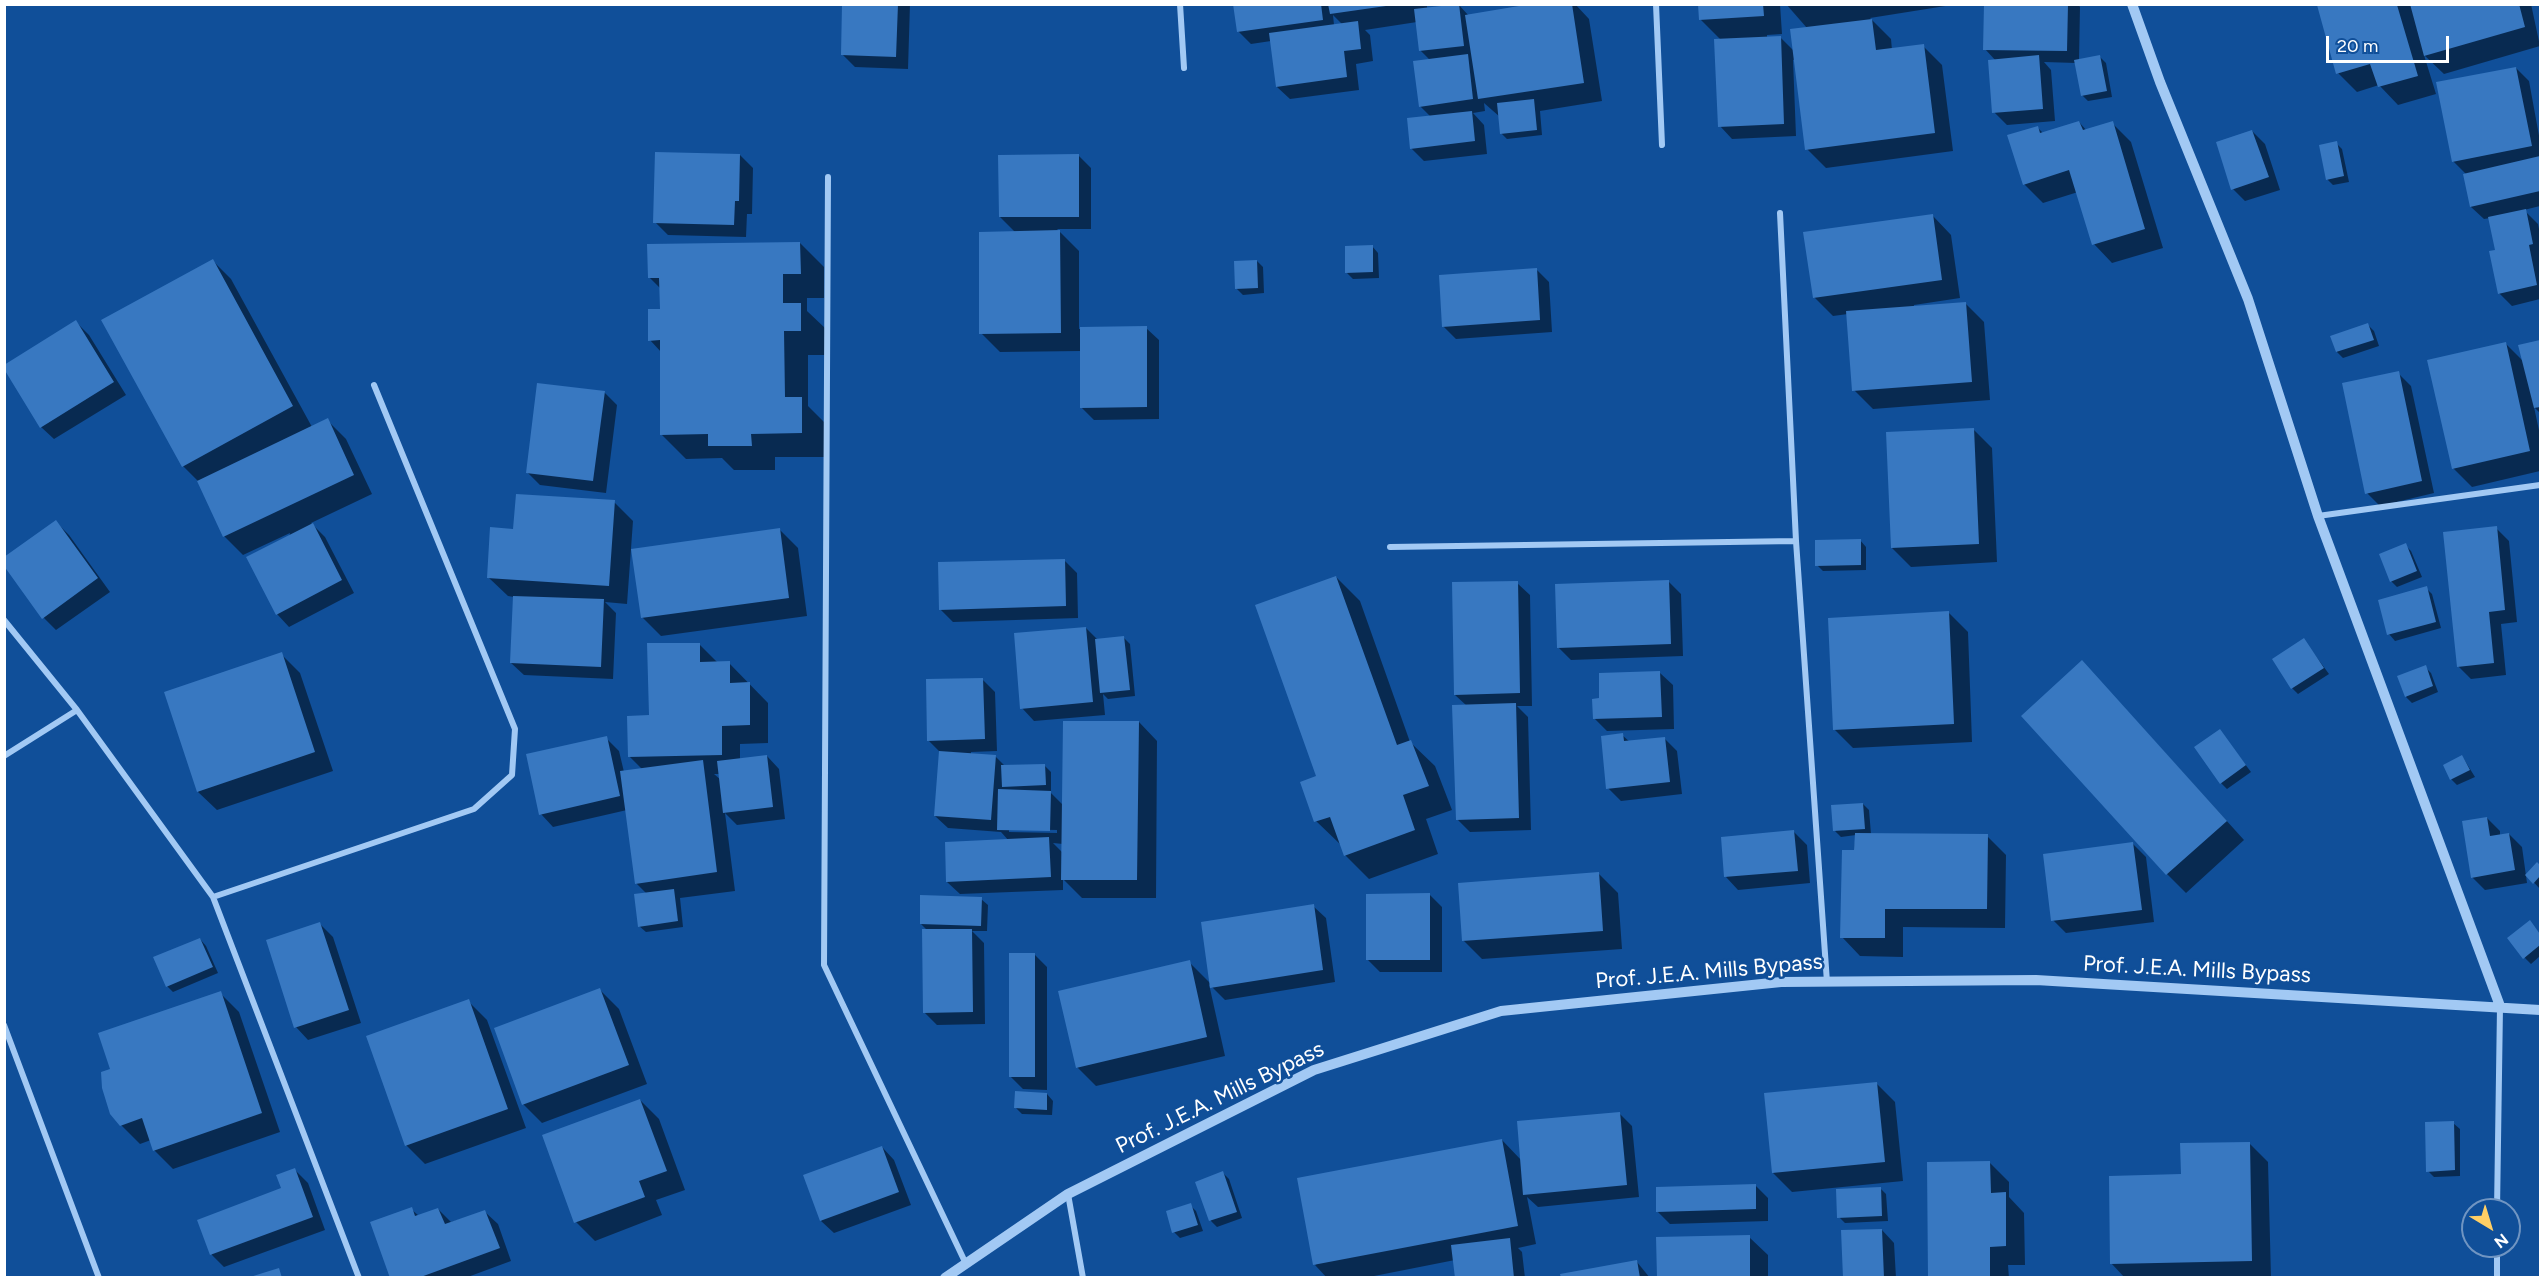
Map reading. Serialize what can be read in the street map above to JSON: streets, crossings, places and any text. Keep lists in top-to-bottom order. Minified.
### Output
{"streets":{"street":["Prof. J.E.A. Mills Bypass"]},"scale_bar":"20 m","north":"bottom right"}
